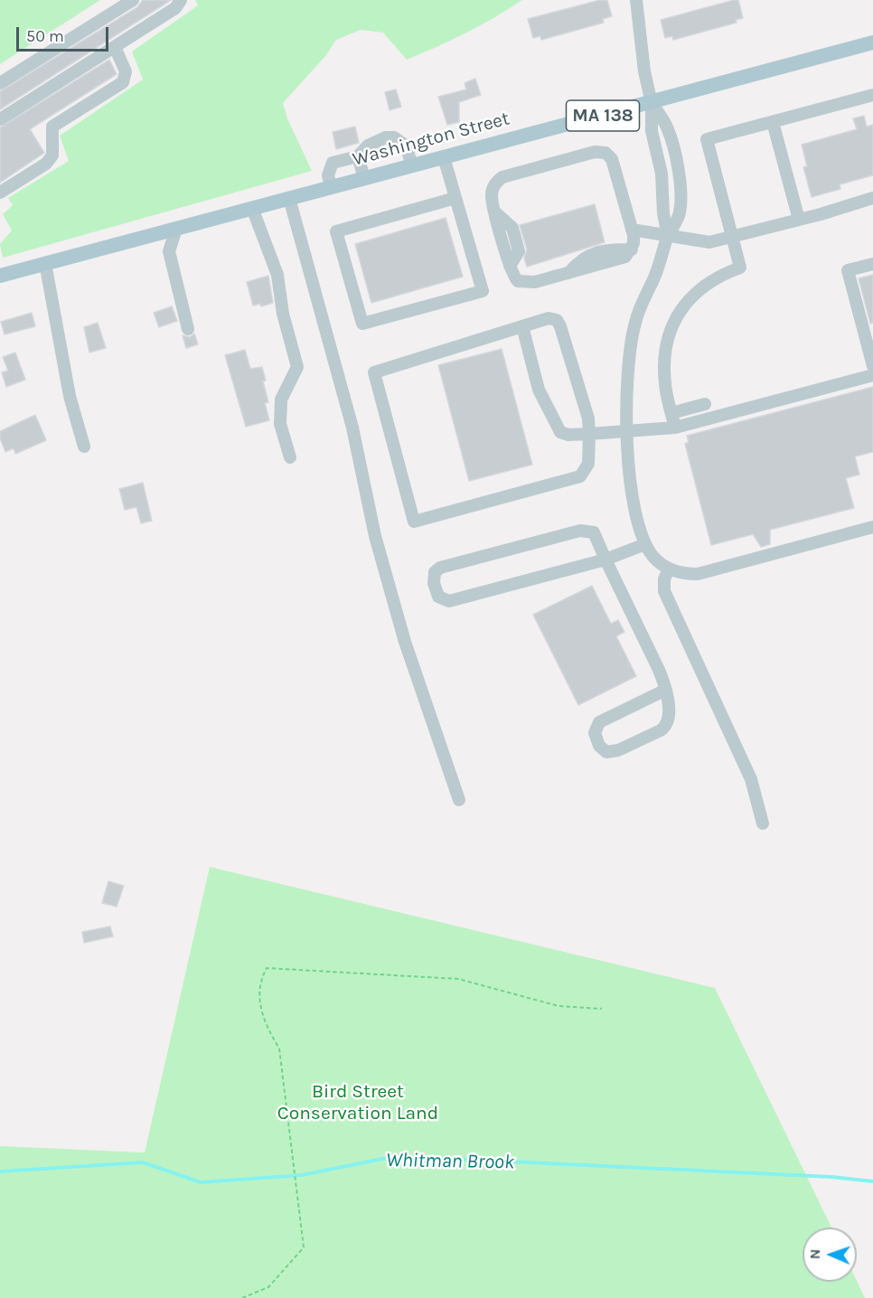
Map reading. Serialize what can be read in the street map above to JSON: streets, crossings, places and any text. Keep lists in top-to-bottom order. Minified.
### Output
{"streets":{"main road":["MA 138","Washington Street"]},"water":["Whitman Brook"],"parks":["Bird Street Conservation Land"],"scale_bar":"50 m","north":"left"}
